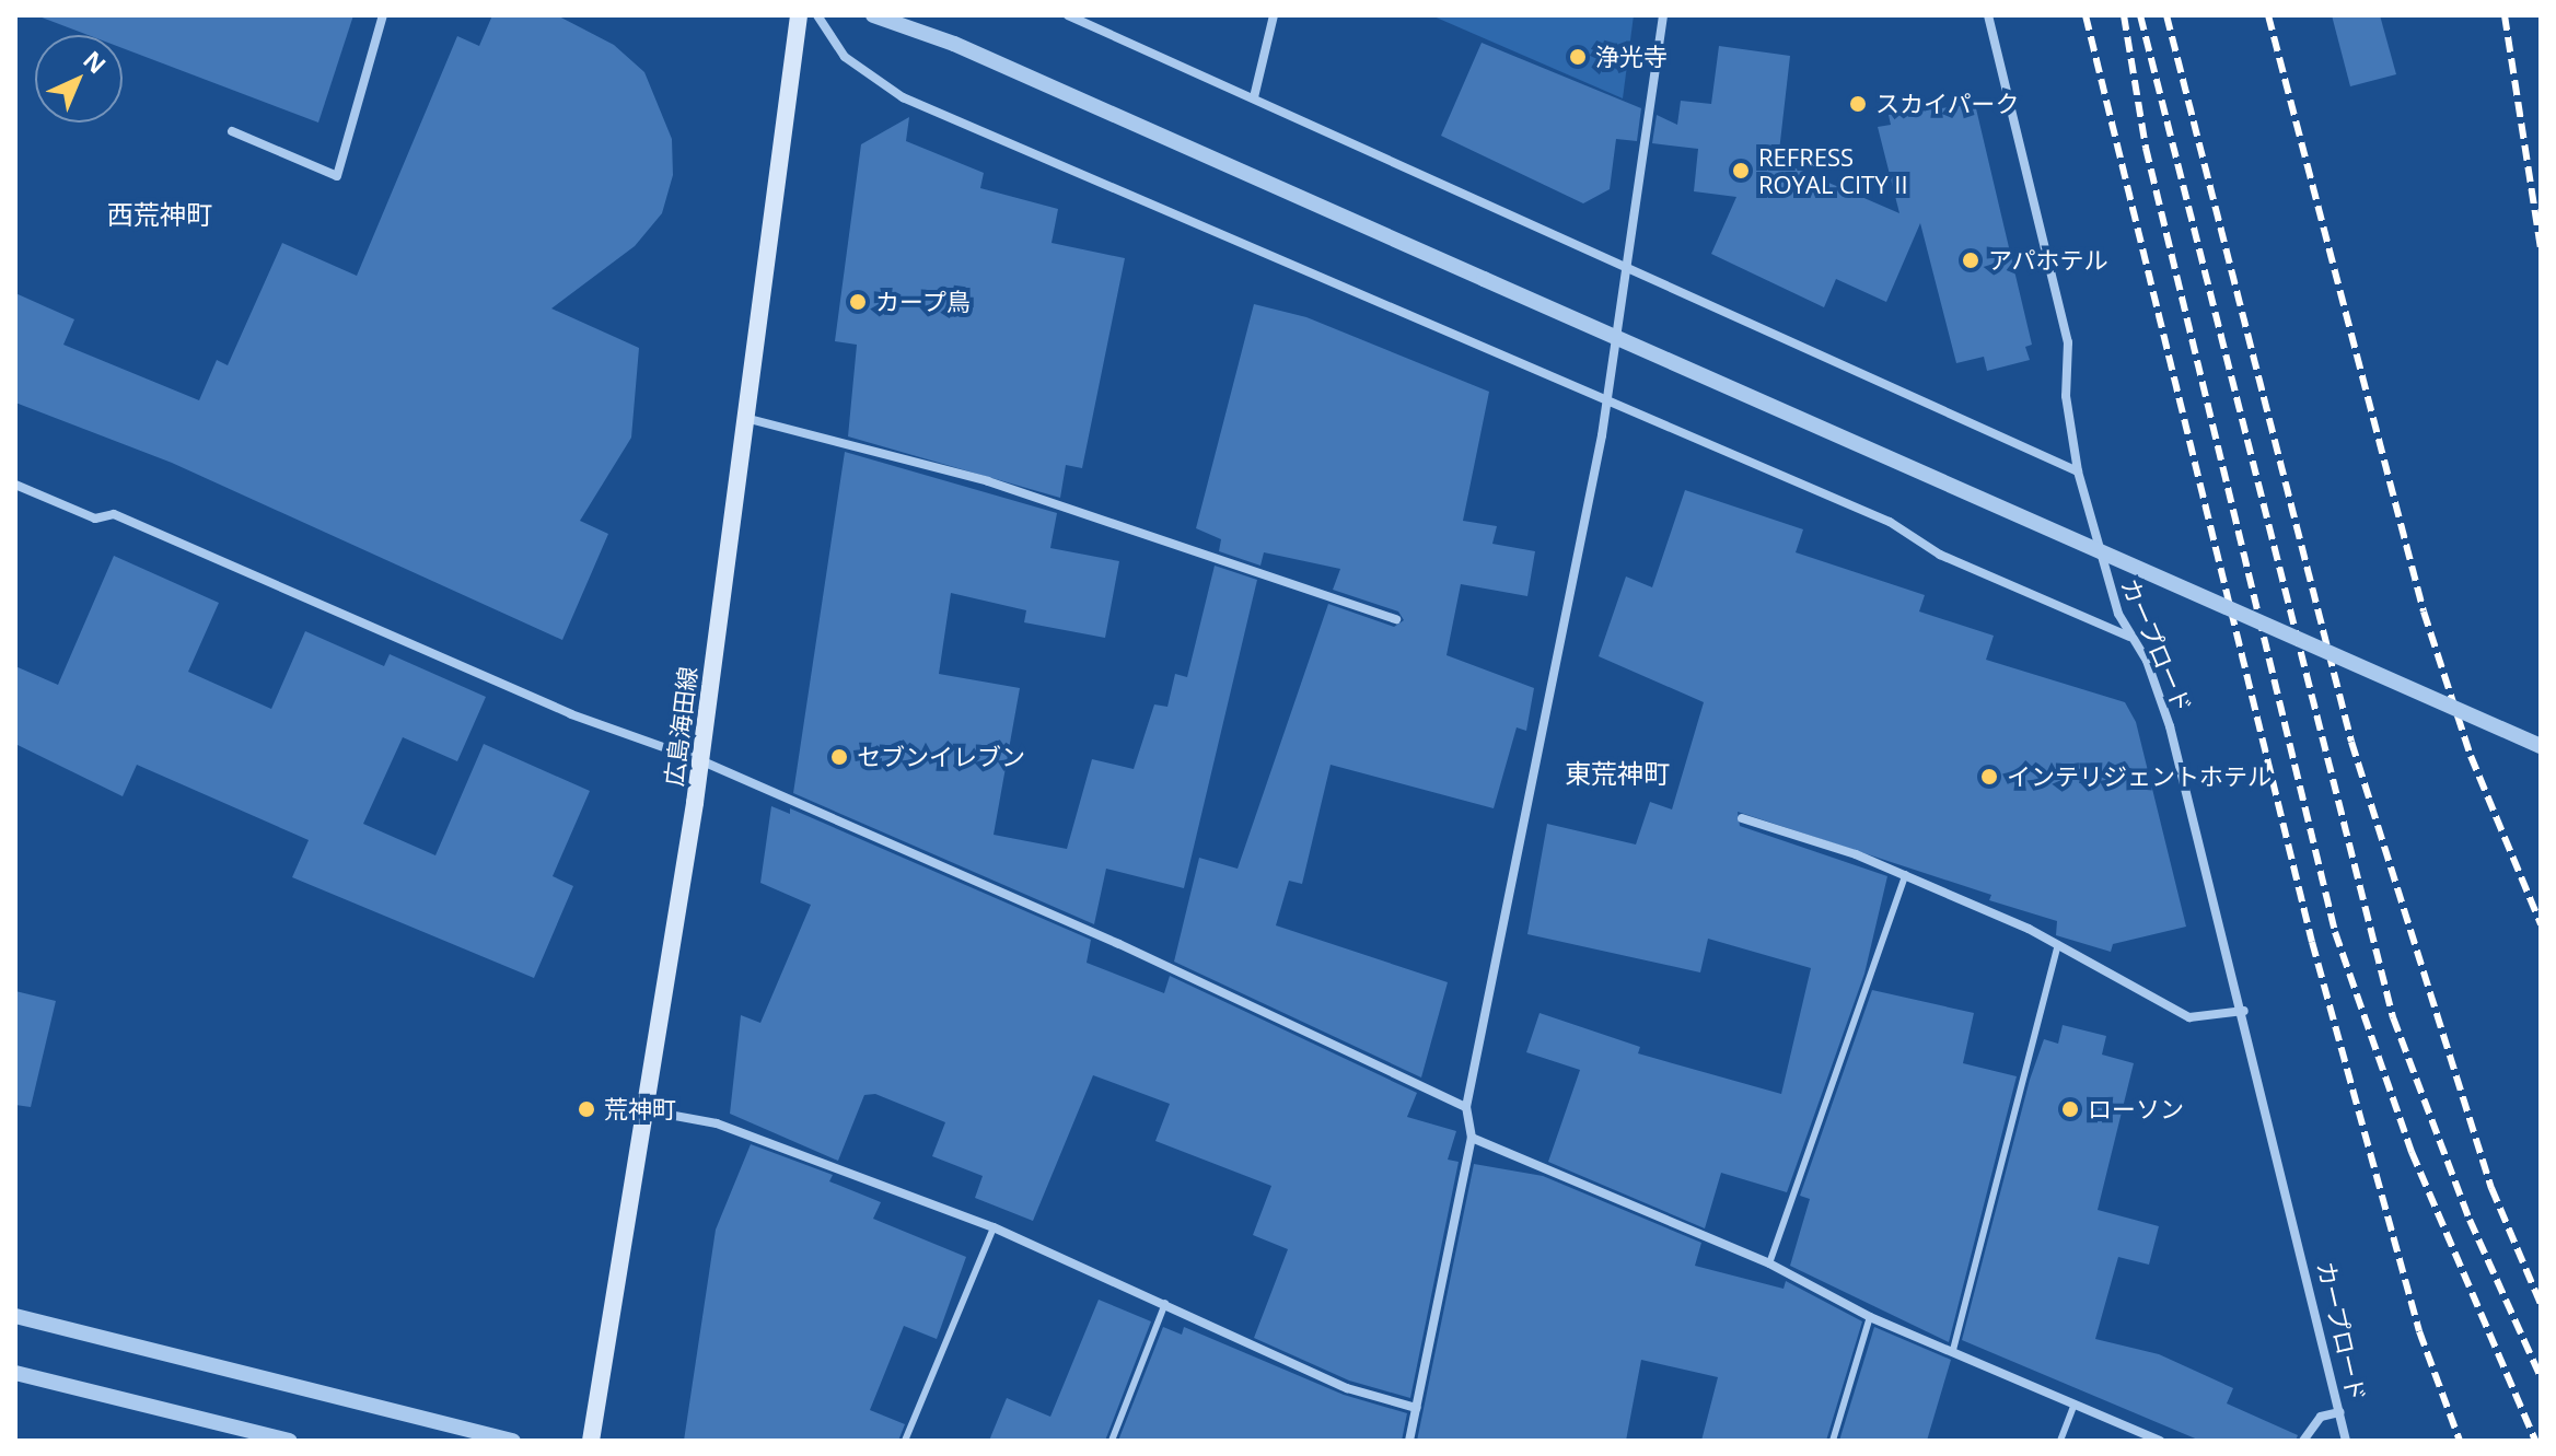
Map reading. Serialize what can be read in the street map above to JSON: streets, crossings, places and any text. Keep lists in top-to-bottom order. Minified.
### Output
{"streets":{"main road":["広島海田線"],"street":["カープロード"]},"districts":["西荒神町","東荒神町"],"places":["浄光寺","スカイパーク","REFRESS ROYAL CITY II","アパホテル","カープ鳥","セブンイレブン","インテリジェントホテル","荒神町","ローソン"],"north":"top right"}
